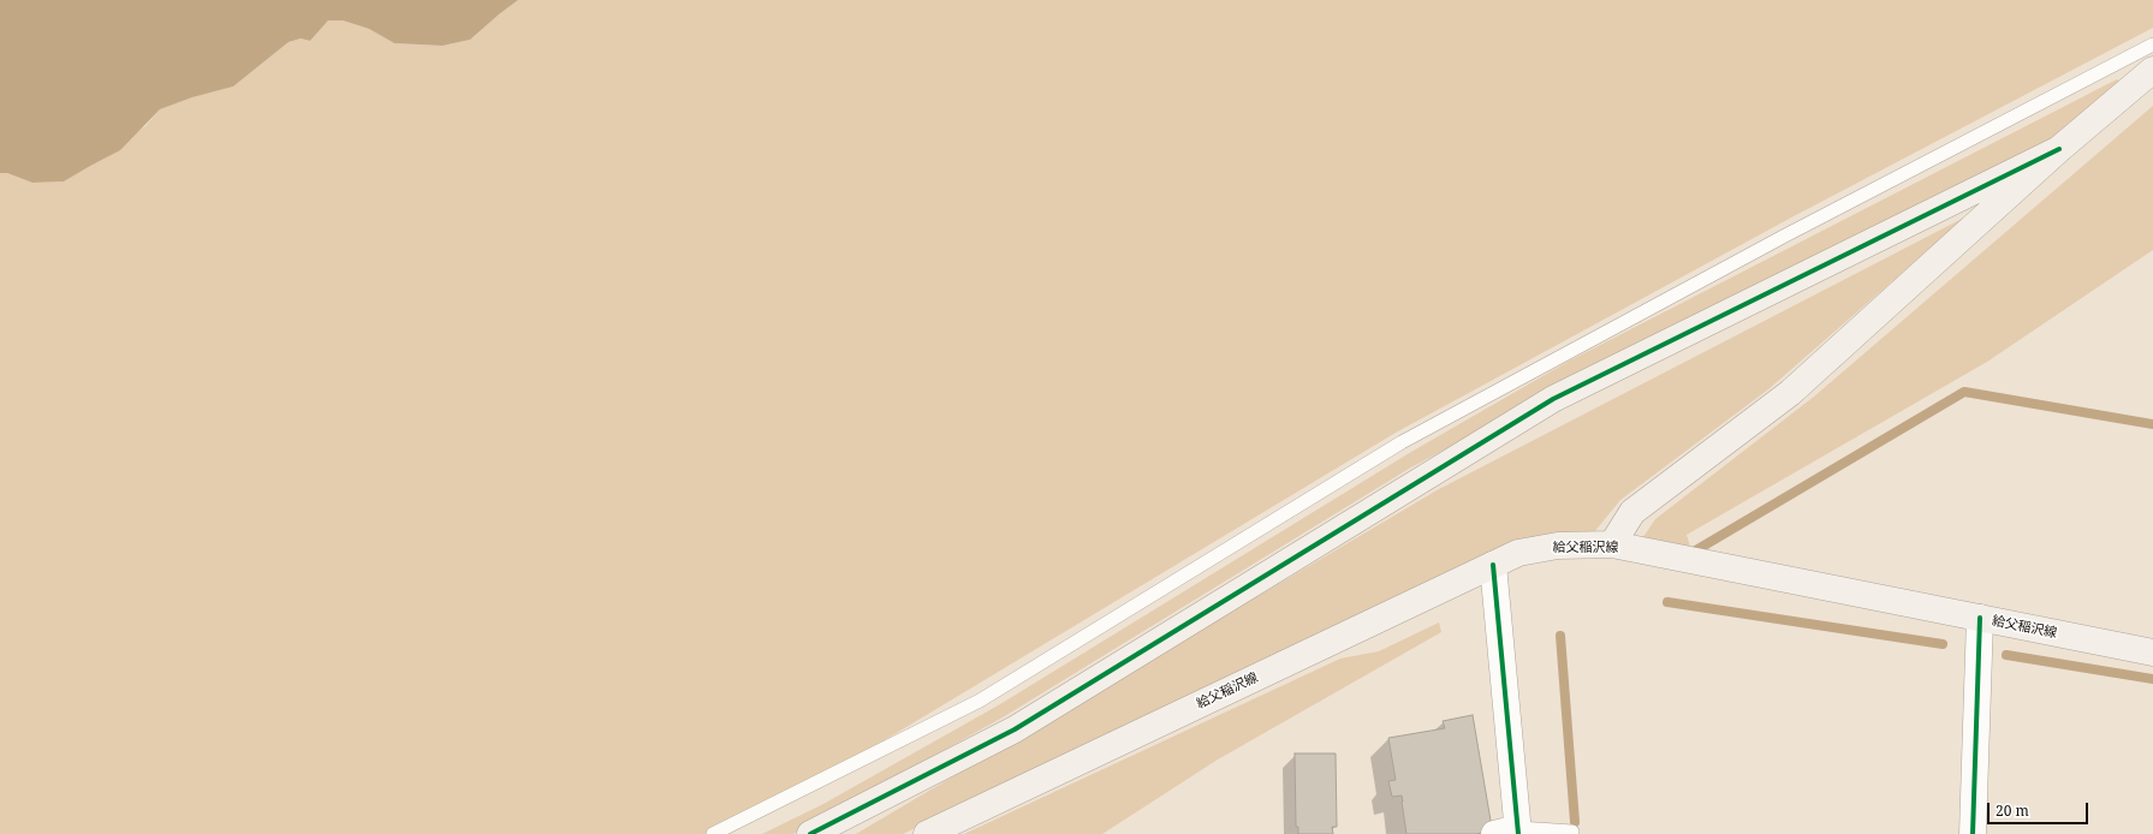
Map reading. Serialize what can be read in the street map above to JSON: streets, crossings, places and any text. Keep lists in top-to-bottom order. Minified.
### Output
{"streets":{"street":["給父稲沢線"]},"scale_bar":"20 m"}
